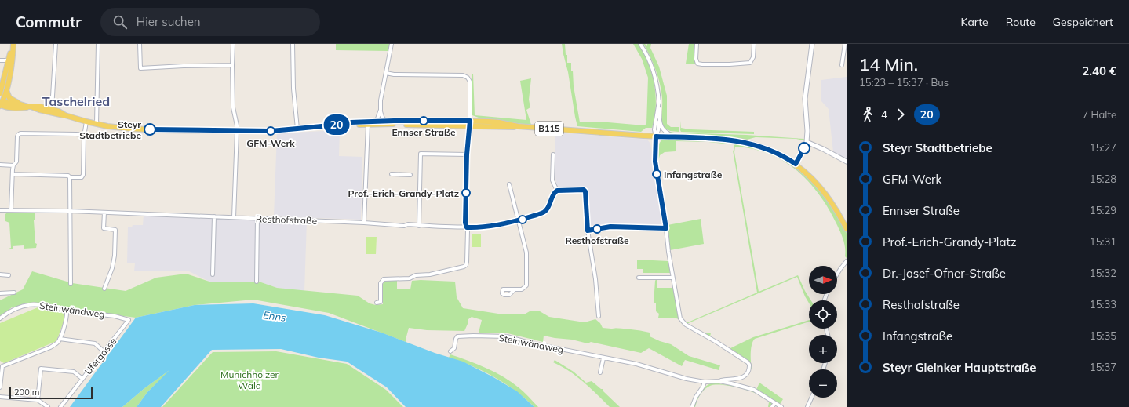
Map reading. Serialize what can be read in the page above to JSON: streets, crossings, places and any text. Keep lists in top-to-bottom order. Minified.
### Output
{"streets":{"main road":["B115"],"street":["Resthofstraße","Steinwändweg","Ufergasse"]},"crossings":[["Steinwändweg","Ufergasse"]],"districts":["Taschelried"],"water":["Enns"],"parks":["Münichholzer Wald"],"places":["Ennser Straße","Steyr Stadtbetriebe","GFM-Werk","Infangstraße","Prof.-Erich-Grandy-Platz","Resthofstraße"],"lines":["bus line 20"],"scale_bar":"200 m","north":"right","page":{"header":"Commutr","search":"Hier suchen","nav":["Karte","Route","Gespeichert"],"on_map":"20","heading":["14 Min.","15:23 – 15:37 · Bus","2.40 €"],"legs":["4","20","7 Halte"],"list":[{"name":"Steyr Stadtbetriebe","value":"15:27"},{"name":"GFM-Werk","value":"15:28"},{"name":"Ennser Straße","value":"15:29"},{"name":"Prof.-Erich-Grandy-Platz","value":"15:31"},{"name":"Dr.-Josef-Ofner-Straße","value":"15:32"},{"name":"Resthofstraße","value":"15:33"},{"name":"Infangstraße","value":"15:35"},{"name":"Steyr Gleinker Hauptstraße","value":"15:37"}],"map_buttons":["+","−"],"scale":"200 m"}}
